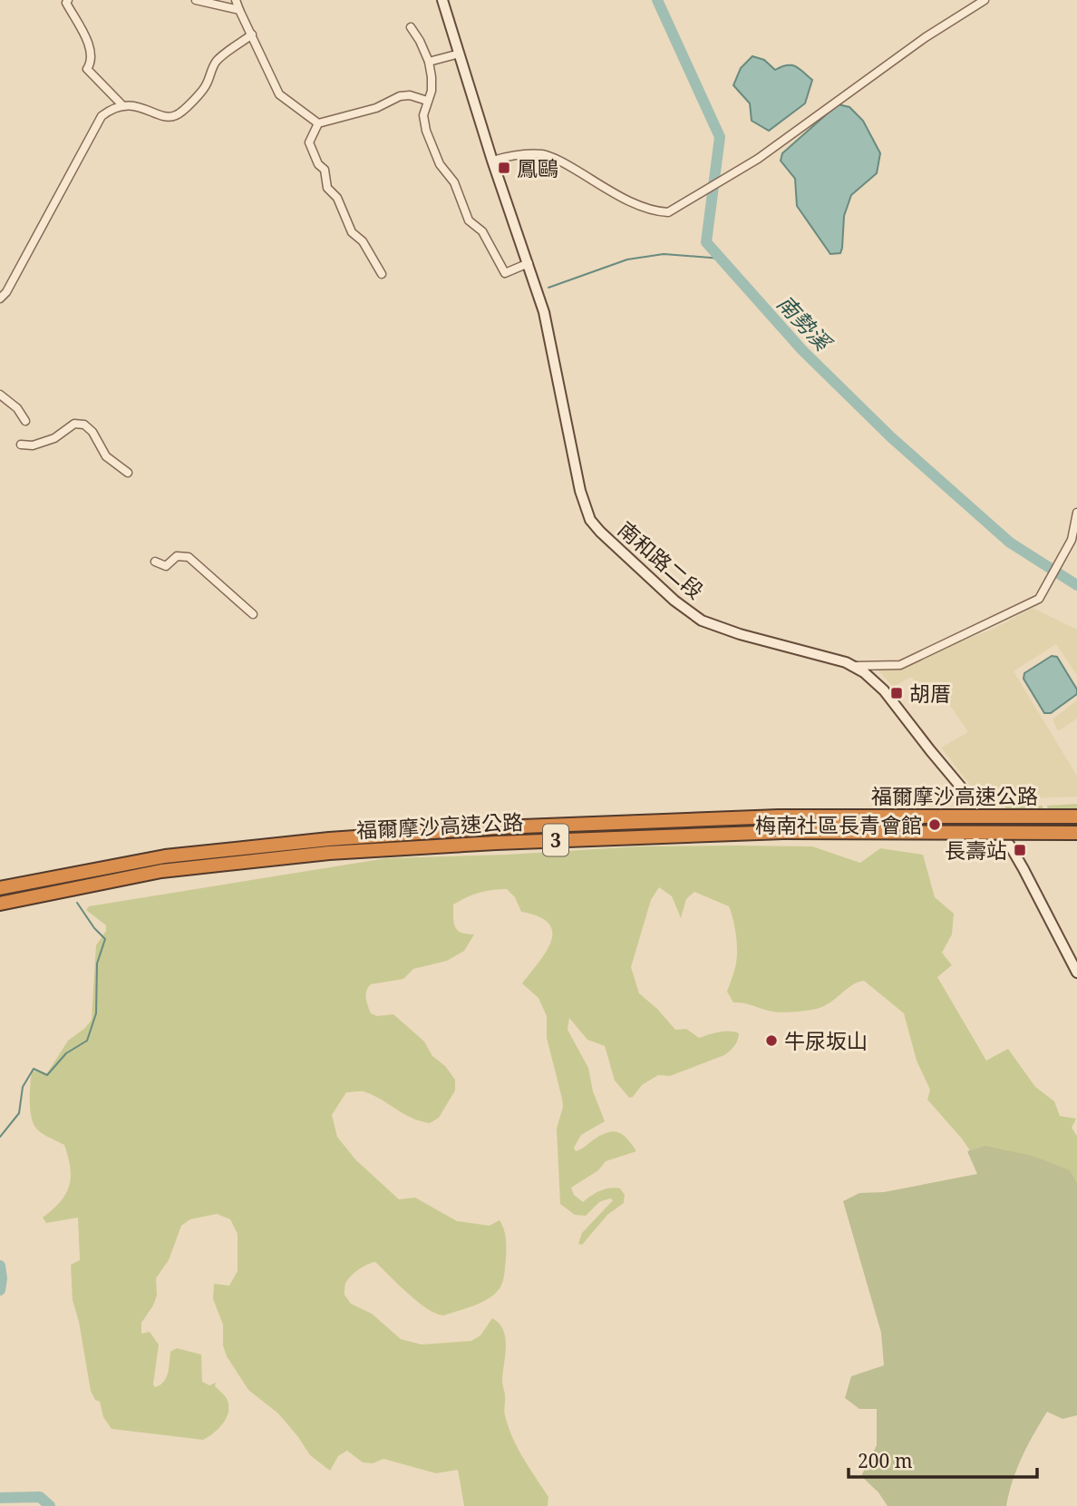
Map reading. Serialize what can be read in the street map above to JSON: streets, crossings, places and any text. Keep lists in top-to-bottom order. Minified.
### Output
{"streets":{"highway":["福爾摩沙高速公路","3"],"main road":["南和路二段"]},"water":["南勢溪"],"places":{"transit":["鳳鷗","胡厝","長壽站"],"other":["梅南社區長青會館","牛尿坂山"]},"scale_bar":"200 m"}
